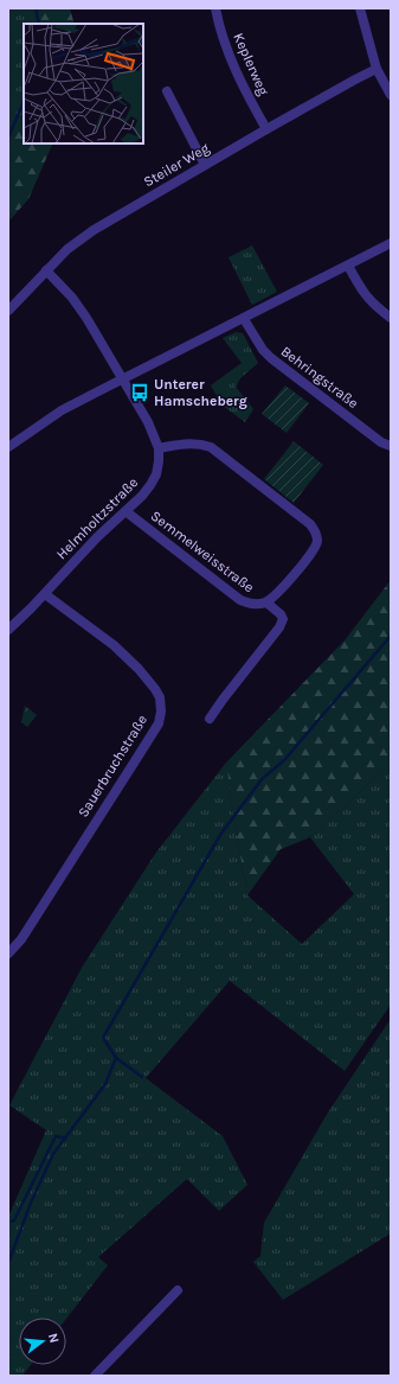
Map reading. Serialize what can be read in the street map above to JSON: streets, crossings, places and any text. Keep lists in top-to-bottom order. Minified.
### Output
{"streets":{"street":["Keplerweg","Steiler Weg","Behringstraße","Helmholtzstraße","Semmelweisstraße","Sauerbruchstraße"]},"crossings":[["Keplerweg","Steiler Weg"],["Helmholtzstraße","Semmelweisstraße"],["Helmholtzstraße","Sauerbruchstraße"]],"places":{"bus stop":["Unterer Hamscheberg"]},"north":"right"}
